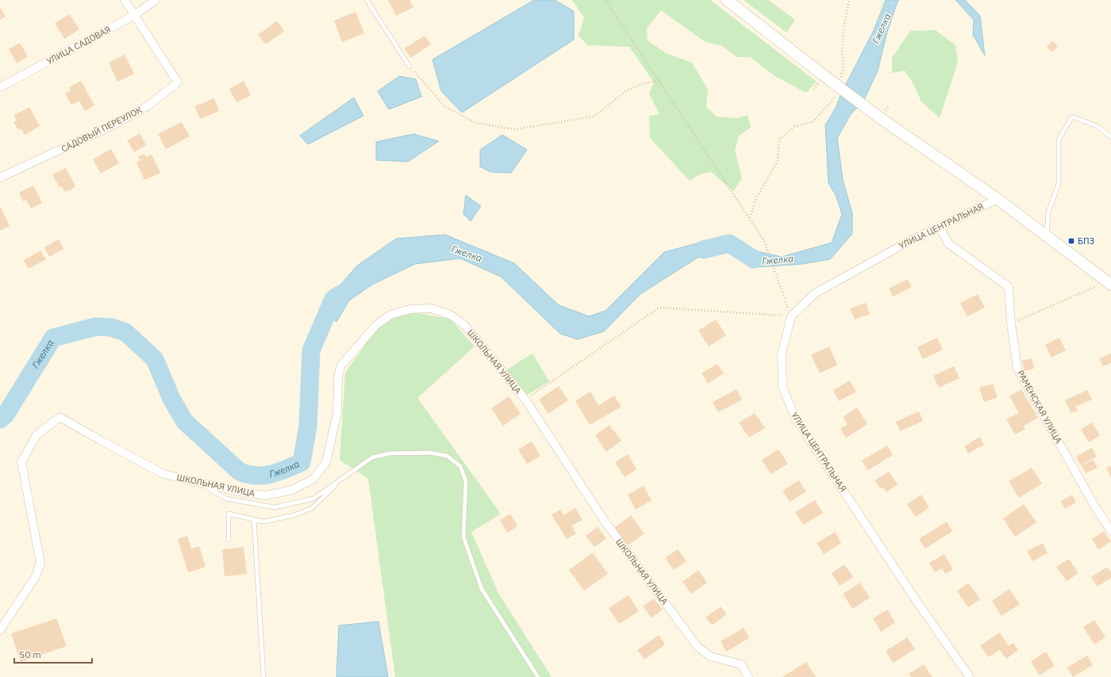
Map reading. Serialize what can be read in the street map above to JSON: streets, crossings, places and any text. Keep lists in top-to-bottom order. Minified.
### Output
{"streets":{"street":["УЛИЦА САДОВАЯ","САДОВЫЙ ПЕРЕУЛОК","УЛИЦА ЦЕНТРАЛЬНАЯ","ШКОЛЬНАЯ УЛИЦА","РАМЕНСКАЯ УЛИЦА"]},"crossings":[["УЛИЦА САДОВАЯ","САДОВЫЙ ПЕРЕУЛОК"],["УЛИЦА ЦЕНТРАЛЬНАЯ","РАМЕНСКАЯ УЛИЦА"]],"water":["Гжелка"],"places":{"transit":["БПЗ"]},"scale_bar":"50 m"}
